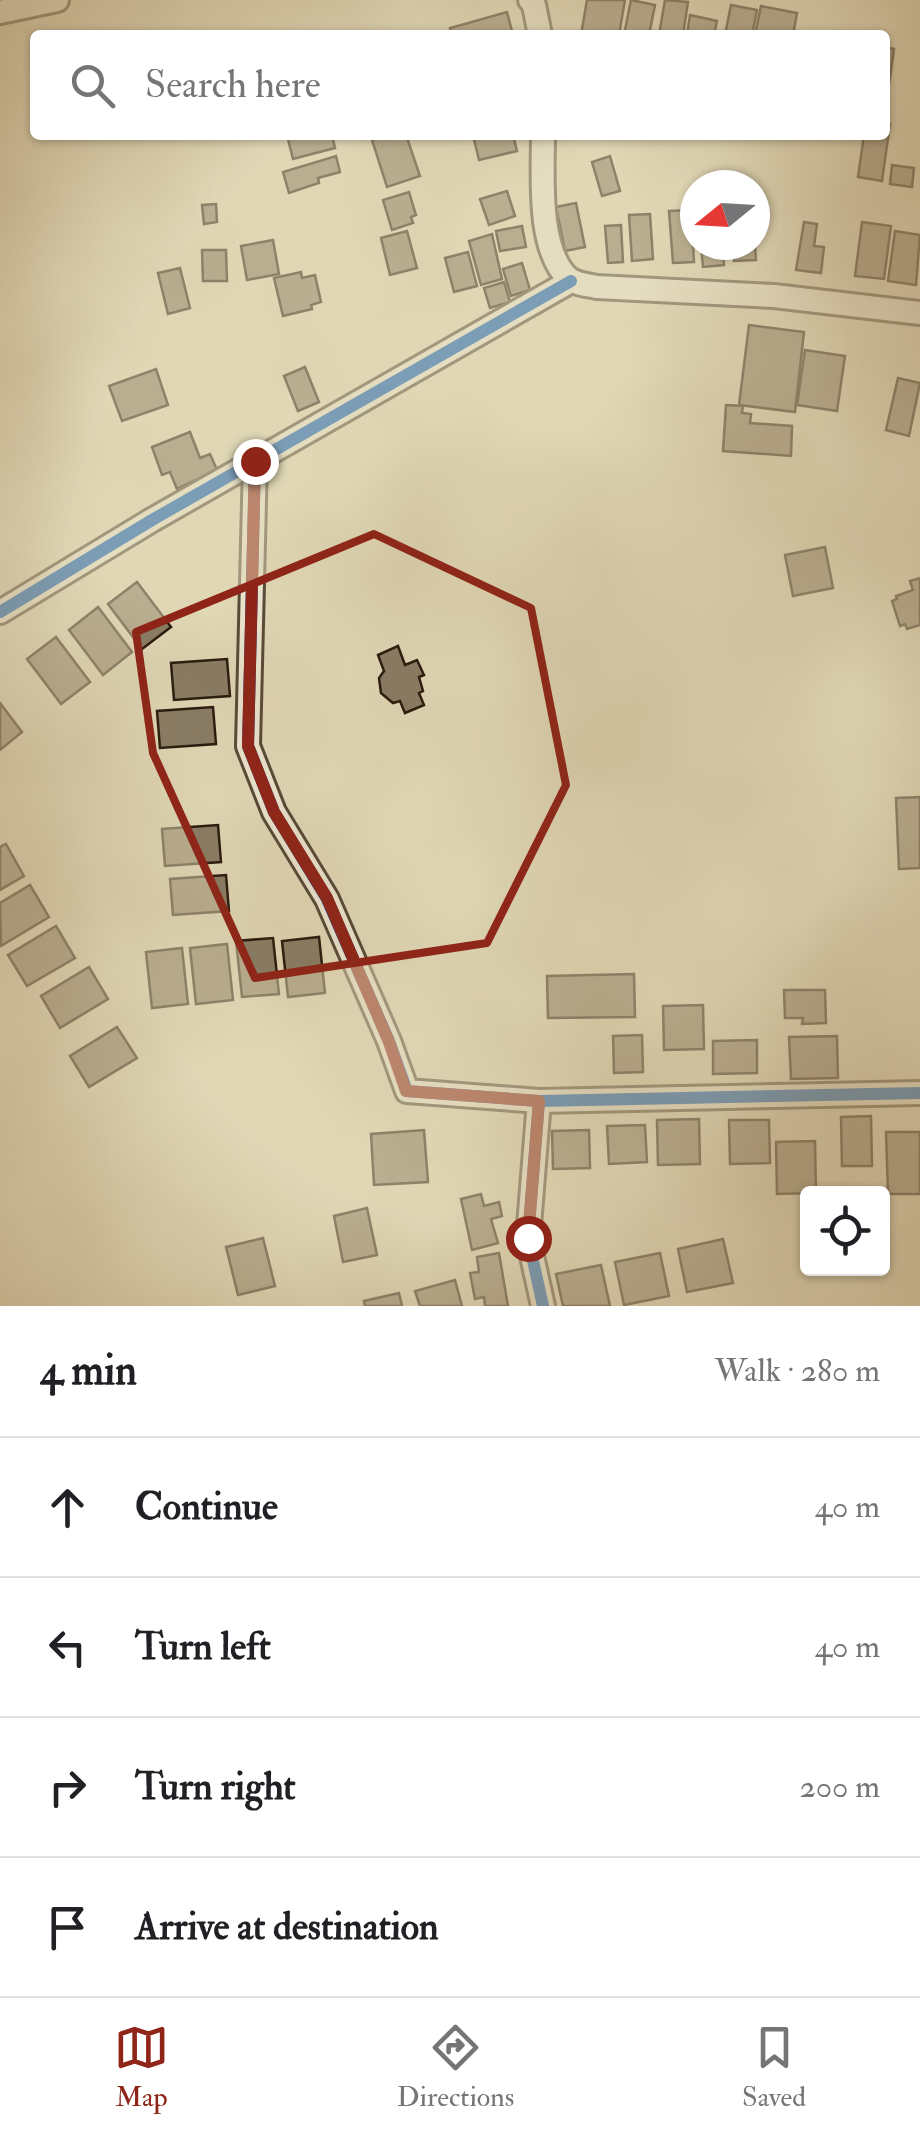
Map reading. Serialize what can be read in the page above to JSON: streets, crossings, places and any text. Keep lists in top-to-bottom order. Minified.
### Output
{"north":"left","page":{"search":"Search here","heading":["4 min","Walk · 280 m"],"list":[["Continue","40 m"],["Turn left","40 m"],["Turn right","200 m"],"Arrive at destination"],"nav":["Map","Directions","Saved"]}}
